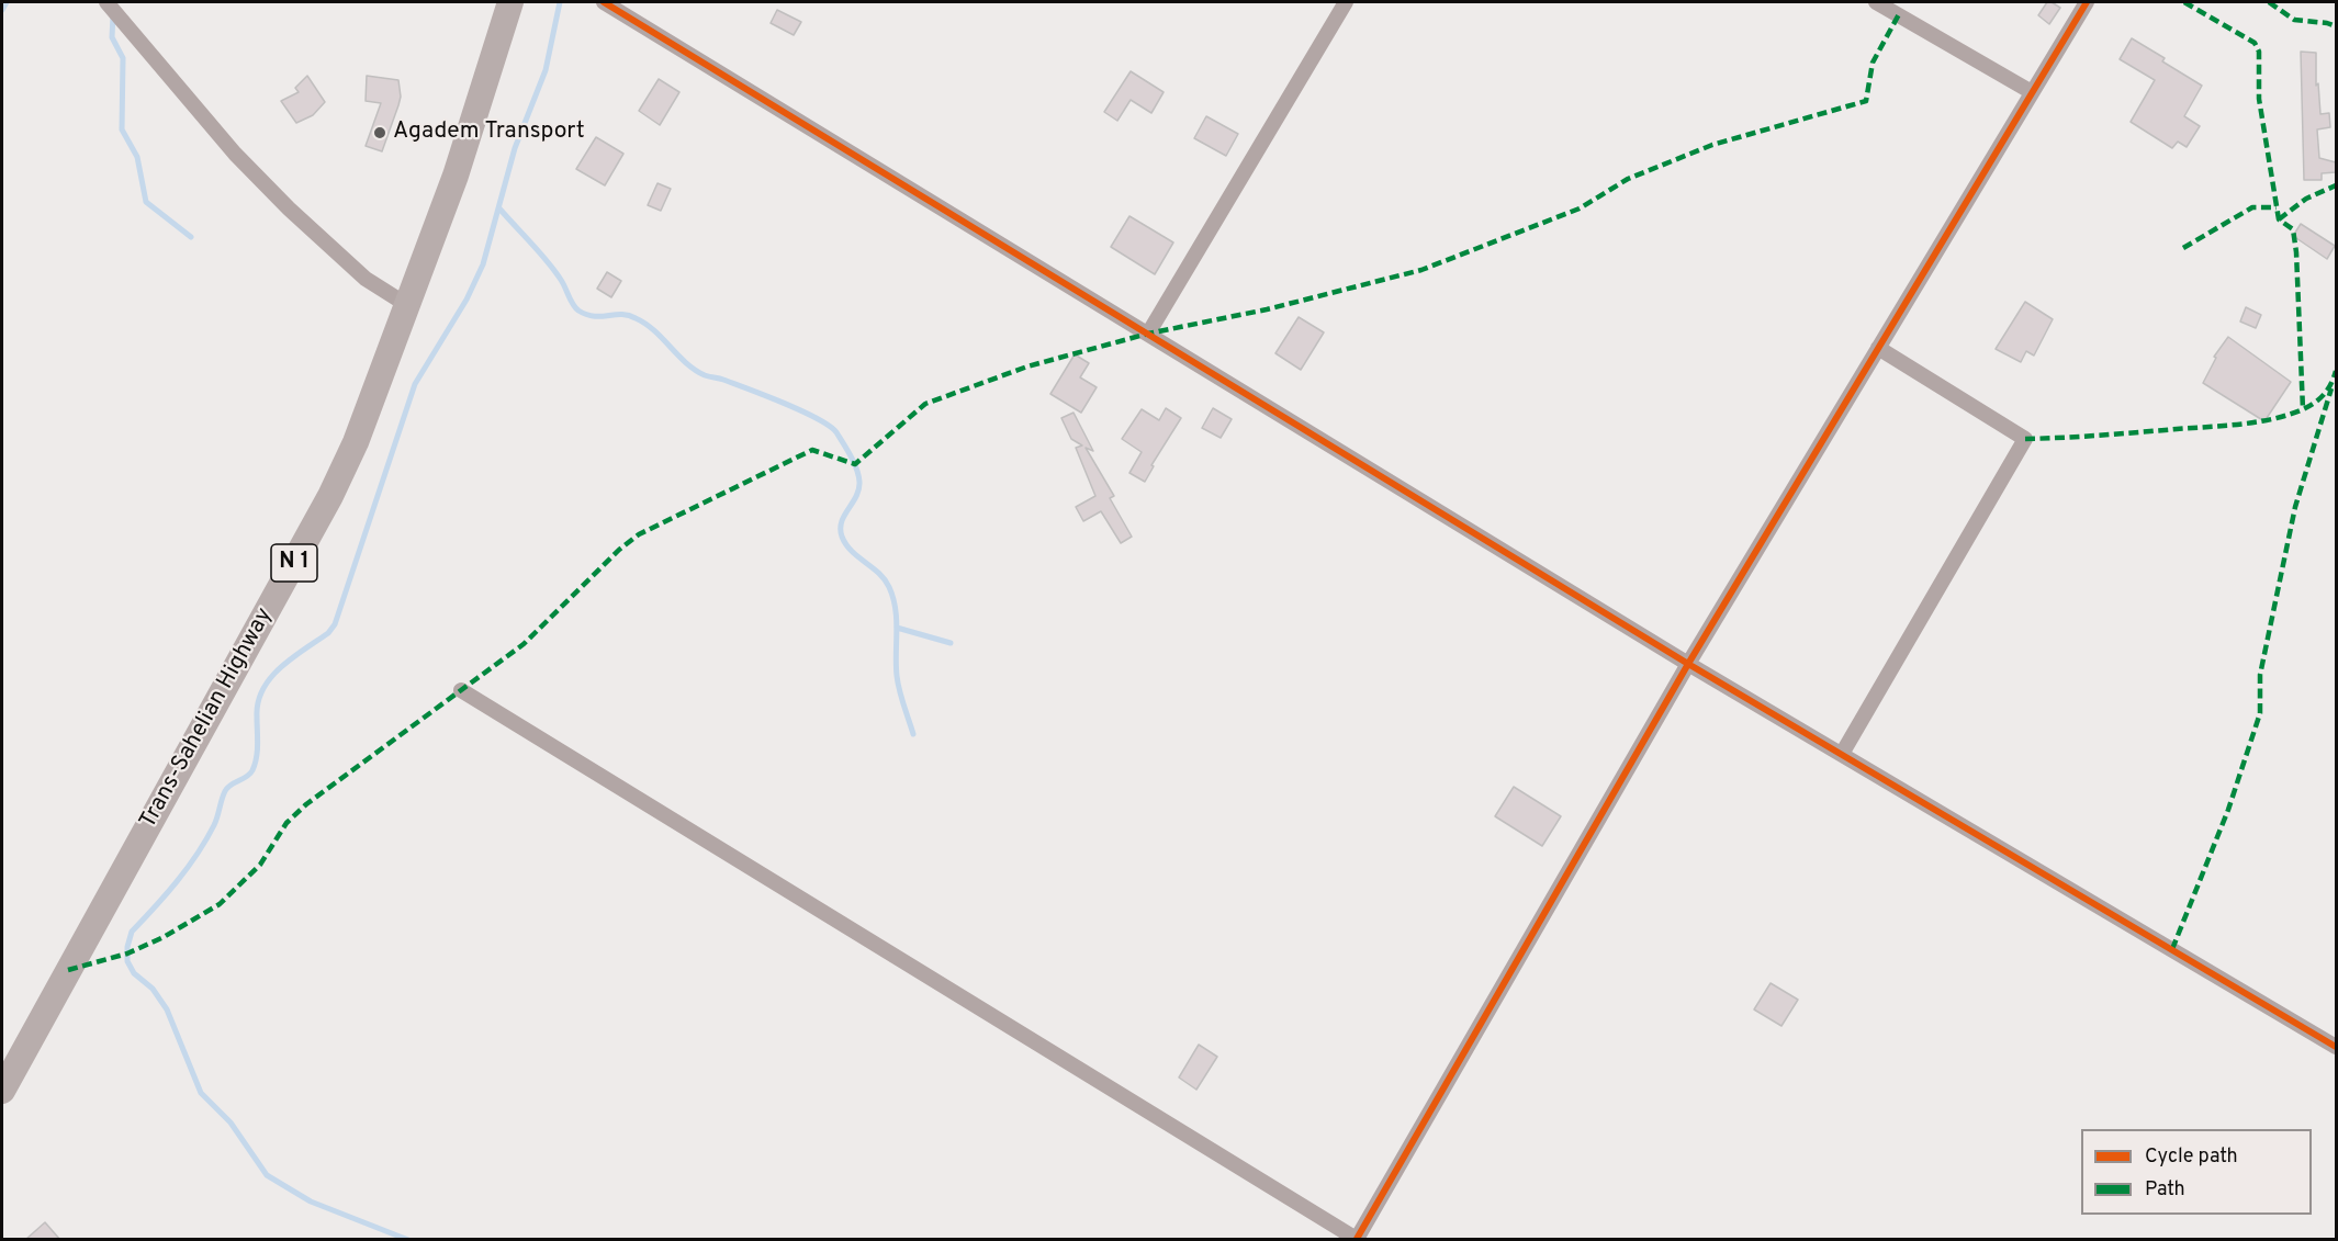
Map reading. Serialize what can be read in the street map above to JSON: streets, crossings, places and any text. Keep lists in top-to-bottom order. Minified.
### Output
{"streets":{"highway":["N 1","Trans-Sahelian Highway"]},"places":["Agadem Transport"],"legend":["Cycle path","Path"]}
